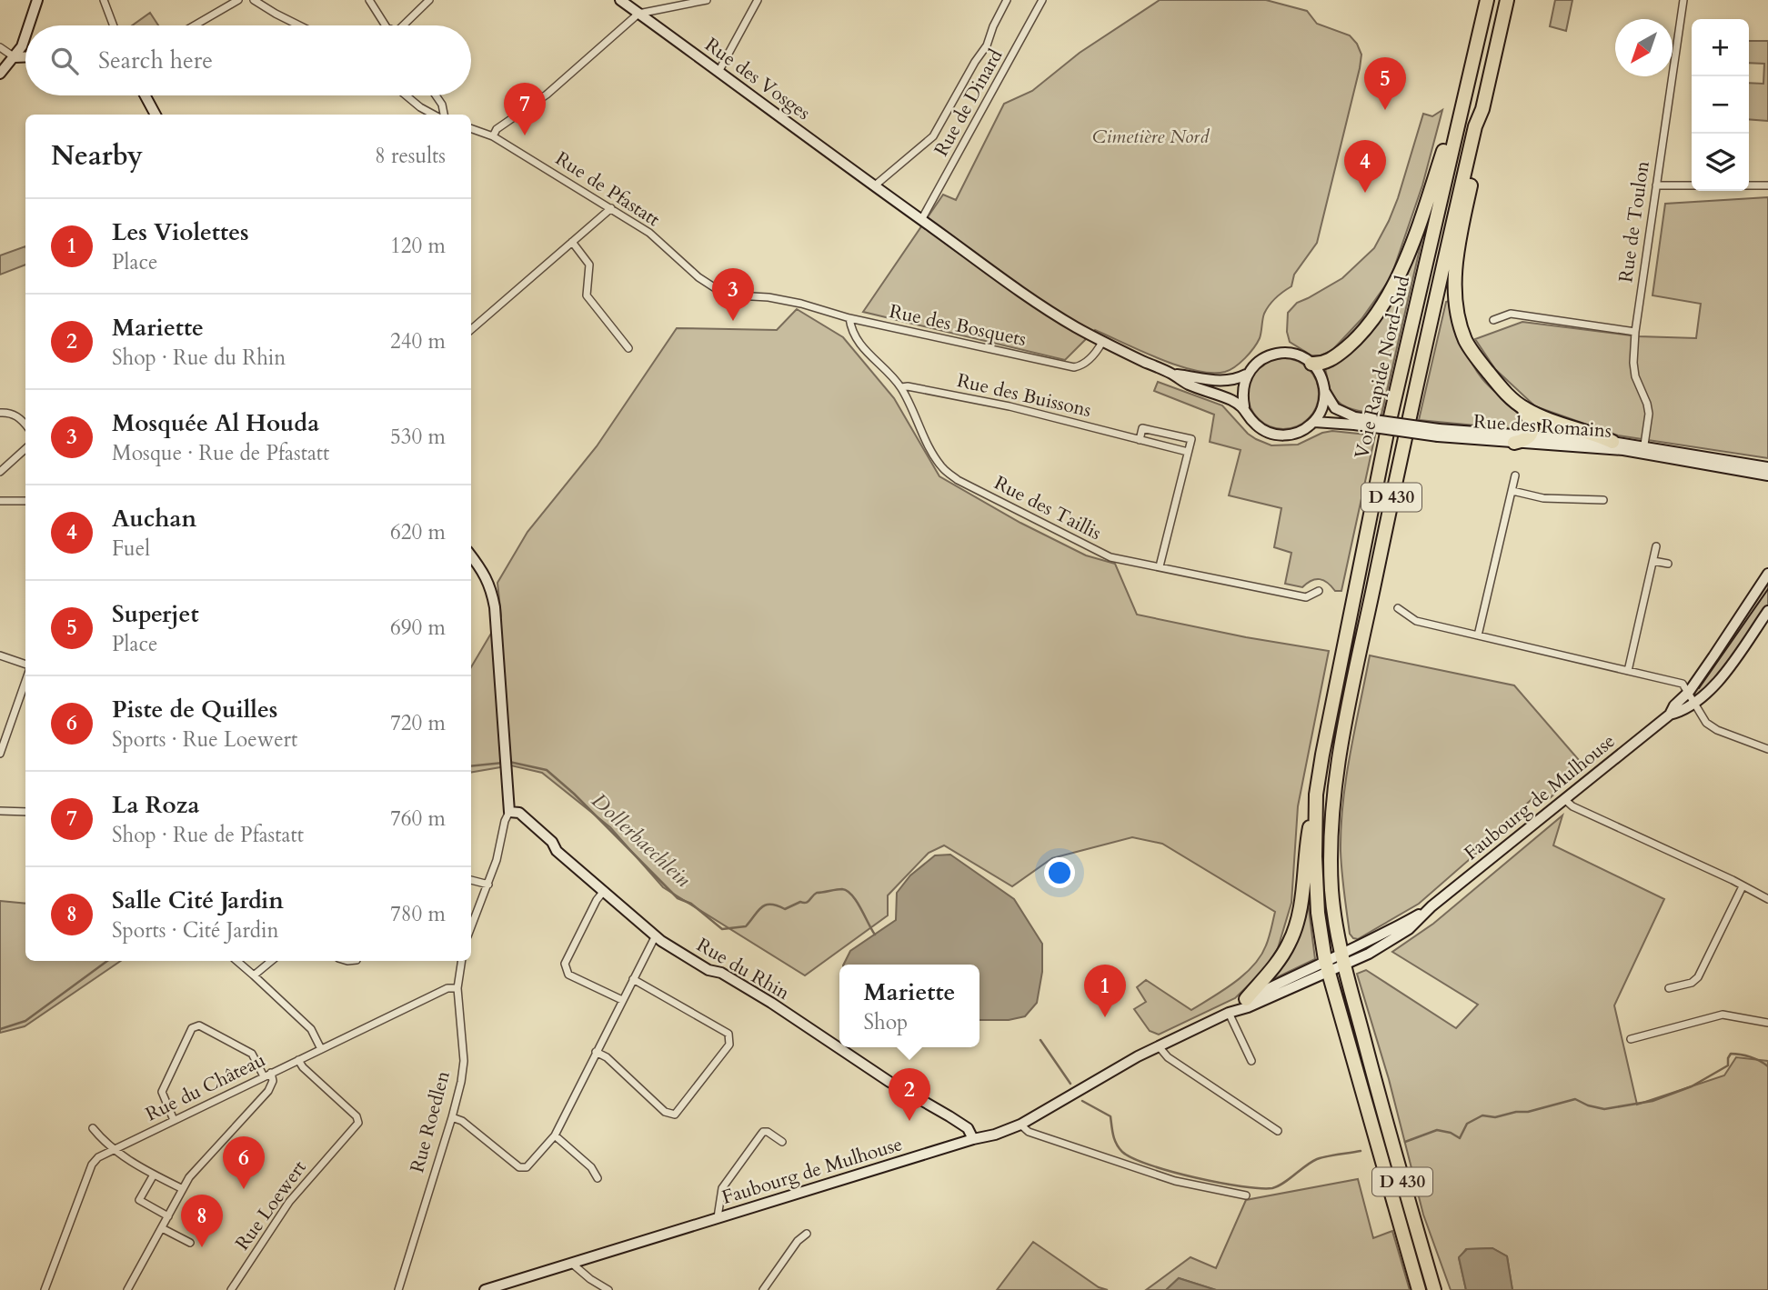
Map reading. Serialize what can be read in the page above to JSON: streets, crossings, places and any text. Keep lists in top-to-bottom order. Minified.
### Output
{"streets":{"highway":["Voie Rapide Nord-Sud","D 430"],"main road":["Rue des Vosges","Rue des Romains","Faubourg de Mulhouse","Rue du Rhin"],"street":["Rue de Dinard","Rue de Pfastatt","Rue de Toulon","Rue des Bosquets","Rue des Buissons","Rue des Taillis","Rue du Château","Rue Roedlen","Rue Loewert"]},"crossings":[["Rue des Vosges","Rue de Dinard"],["Rue des Vosges","Rue des Bosquets"],["Rue de Pfastatt","Rue des Bosquets"],["Rue de Toulon","Rue des Romains"],["Rue des Bosquets","Rue des Taillis"],["Voie Rapide Nord-Sud","D 430"],["Voie Rapide Nord-Sud","Faubourg de Mulhouse"],["Rue des Buissons","Rue des Taillis"],["D 430","Faubourg de Mulhouse"],["Faubourg de Mulhouse","Rue du Rhin"],["Rue du Château","Rue Roedlen"],["Rue du Château","Rue Loewert"]],"water":["Dollerbaechlein"],"parks":["Cimetière Nord"],"north":"bottom left","page":{"map_buttons":["+","−"],"search":"Search here","pins":["5","7","4","3","1","2","6","8"],"heading":["Nearby","8 results"],"list":[{"mark":"1","name":"Les Violettes","note":"Place","value":"120 m"},{"mark":"2","name":"Mariette","note":"Shop · Rue du Rhin","value":"240 m"},{"mark":"3","name":"Mosquée Al Houda","note":"Mosque · Rue de Pfastatt","value":"530 m"},{"mark":"4","name":"Auchan","note":"Fuel","value":"620 m"},{"mark":"5","name":"Superjet","note":"Place","value":"690 m"},{"mark":"6","name":"Piste de Quilles","note":"Sports · Rue Loewert","value":"720 m"},{"mark":"7","name":"La Roza","note":"Shop · Rue de Pfastatt","value":"760 m"},{"mark":"8","name":"Salle Cité Jardin","note":"Sports · Cité Jardin","value":"780 m"}],"popup":["Mariette","Shop"]}}
